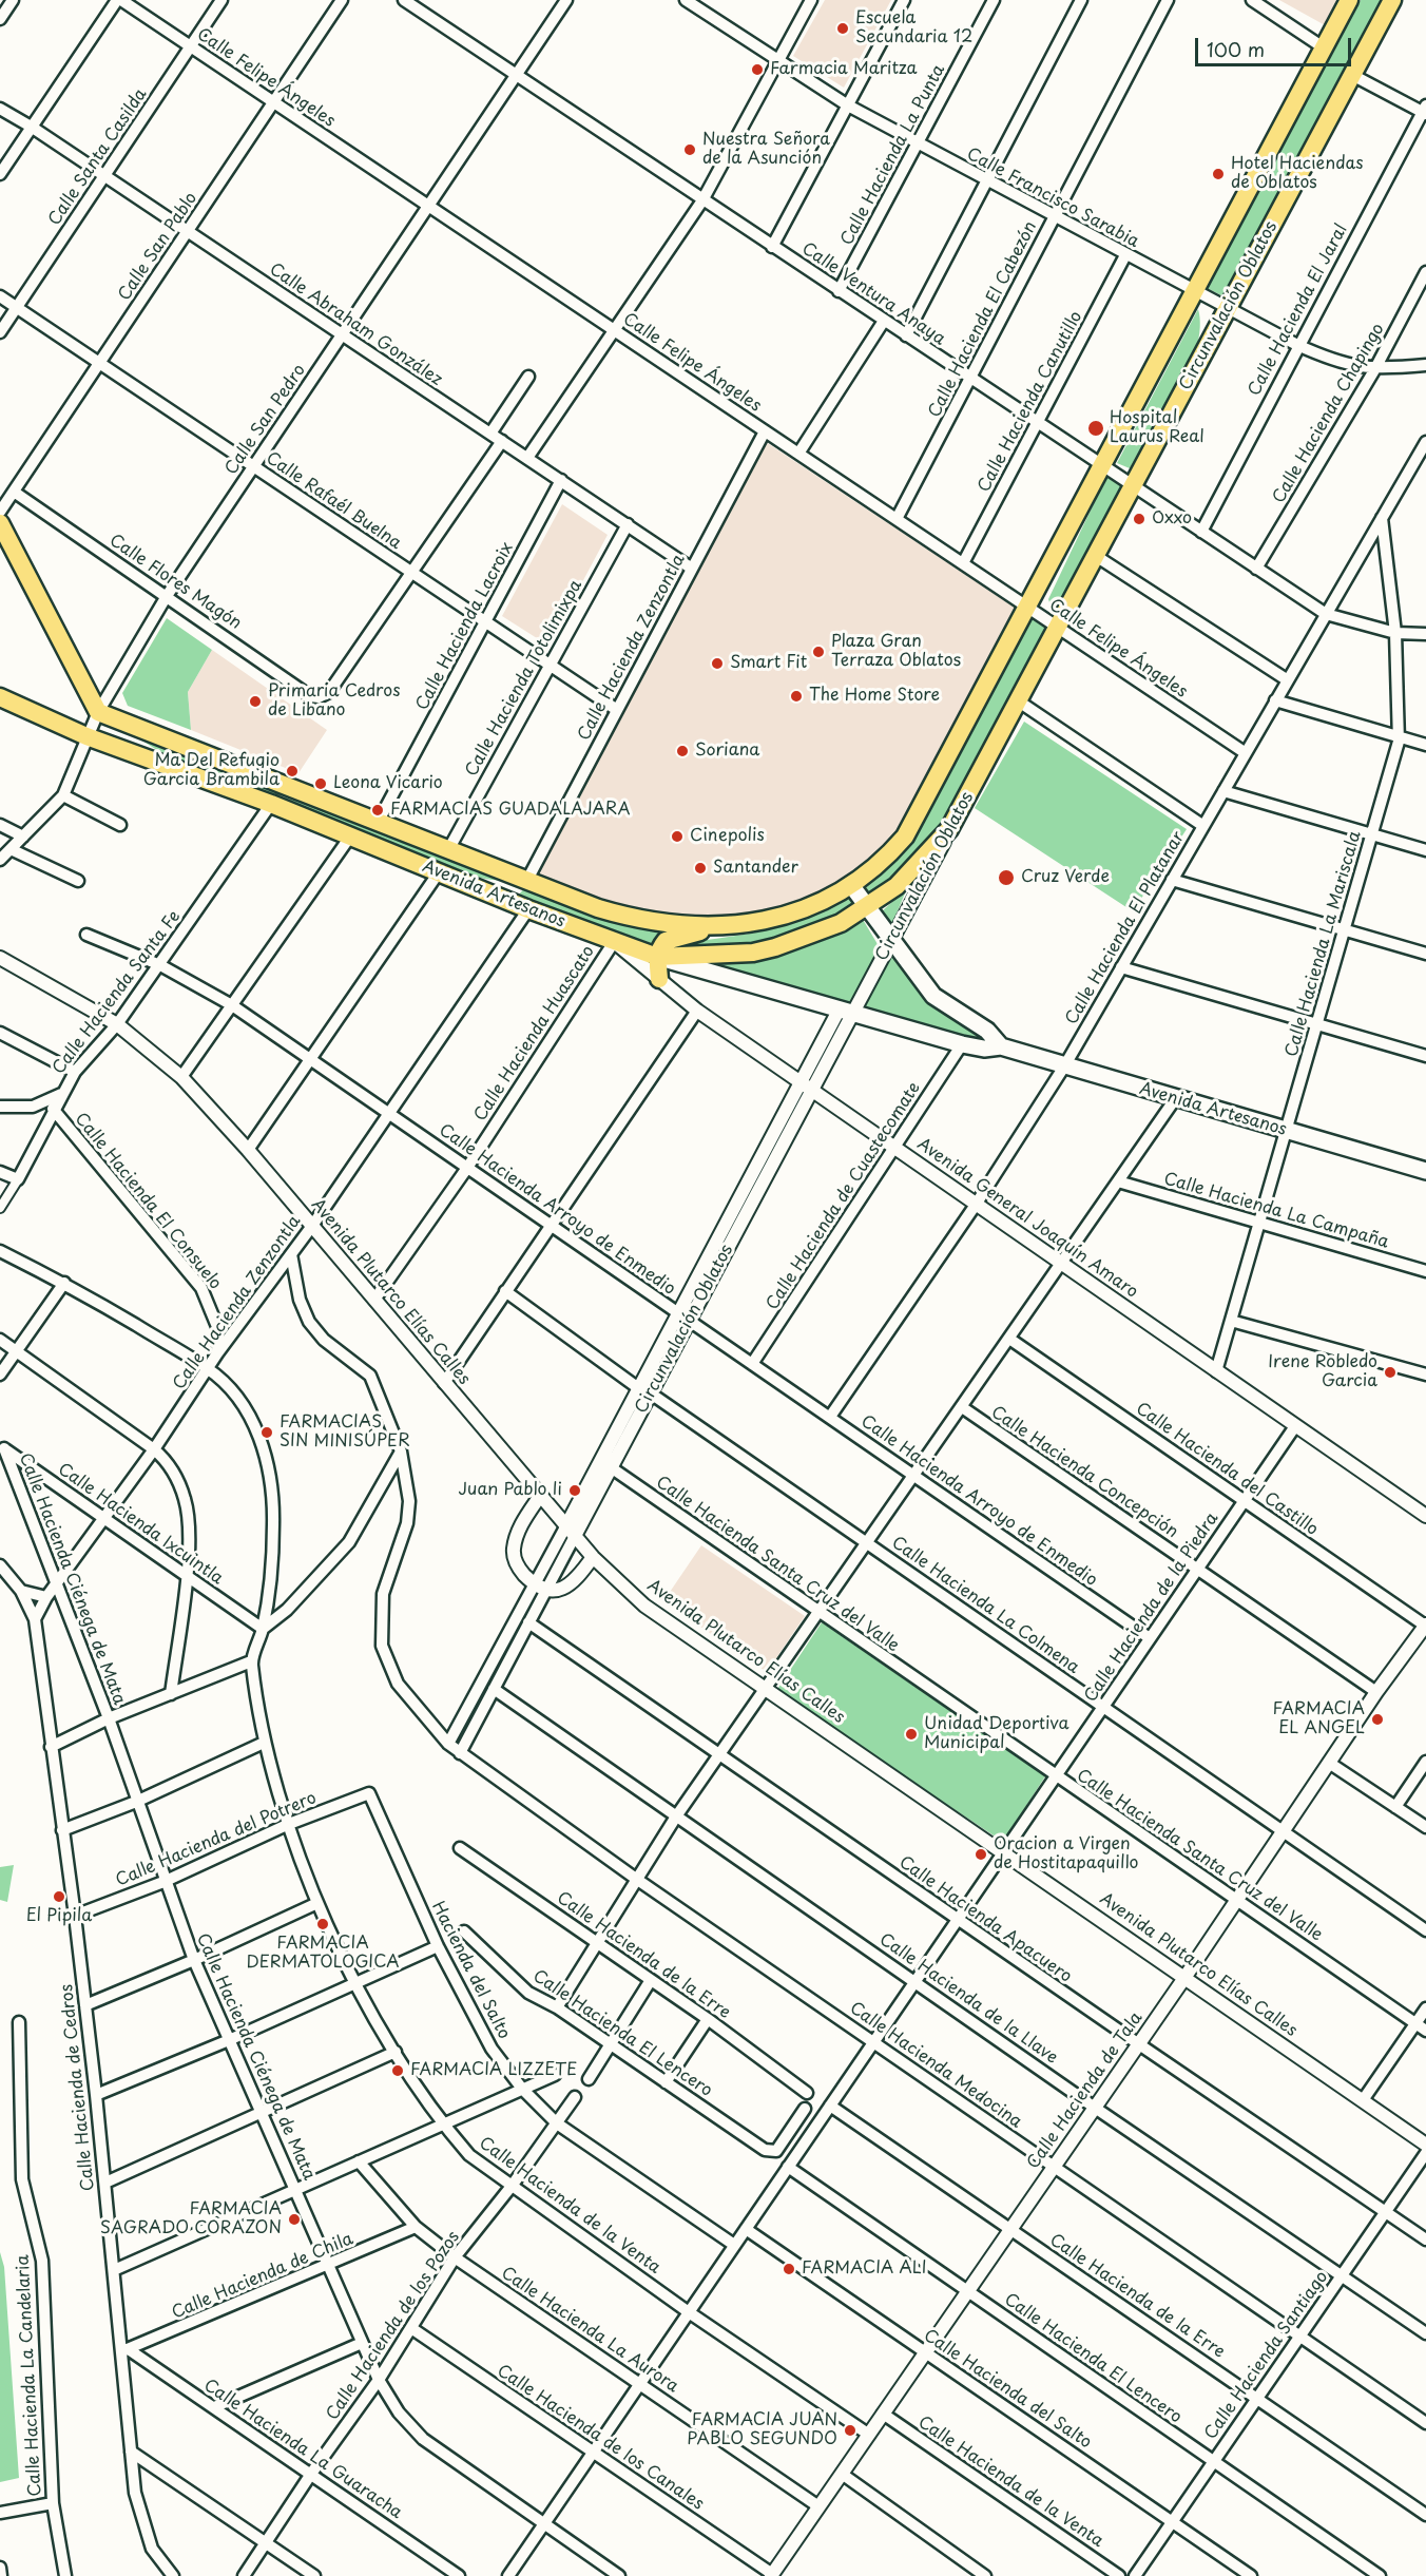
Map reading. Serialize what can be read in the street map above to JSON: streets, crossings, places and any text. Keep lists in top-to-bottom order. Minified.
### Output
{"streets":{"main road":["Circunvalación Oblatos","Avenida Artesanos"],"street":["Calle Felipe Ángeles","Calle Hacienda La Punta","Calle Santa Casilda","Calle Francisco Sarabia","Calle San Pablo","Calle Ventura Anaya","Calle Hacienda El Jaral","Calle Hacienda El Cabezón","Calle Abraham González","Calle Hacienda Canutillo","Calle Hacienda Chapingo","Calle San Pedro","Calle Rafaél Buelna","Calle Flores Magón","Calle Hacienda Lacroix","Calle Hacienda Zenzontla","Calle Hacienda Totolimixpa","Calle Hacienda El Platanar","Calle Hacienda La Mariscala","Calle Hacienda Santa Fe","Calle Hacienda Huascato","Calle Hacienda de Cuastecomate","Calle Hacienda El Consuelo","Calle Hacienda Arroyo de Enmedio","Calle Hacienda La Campaña","Avenida General Joaquín Amaro","Avenida Plutarco Elías Calles","Calle Hacienda del Castillo","Calle Hacienda Concepción","Calle Hacienda Ixcuintla","Calle Hacienda Santa Cruz del Valle","Calle Hacienda Ciénega de Mata","Calle Hacienda La Colmena","Calle Hacienda de la Piedra","Calle Hacienda del Potrero","Calle Hacienda Apacuero","Calle Hacienda de la Erre","Hacienda del Salto","Calle Hacienda de la Llave","Calle Hacienda El Lencero","Calle Hacienda Medocina","Calle Hacienda de Cedros","Calle Hacienda de Tala","Calle Hacienda de la Venta","Calle Hacienda de Chila","Calle Hacienda de los Pozos","Calle Hacienda La Aurora","Calle Hacienda Santiago","Calle Hacienda La Candelaria","Calle Hacienda del Salto","Calle Hacienda de los Canales","Calle Hacienda La Guaracha"]},"crossings":[["Calle Felipe Ángeles","Calle Santa Casilda"],["Calle Felipe Ángeles","Calle San Pablo"],["Calle Felipe Ángeles","Circunvalación Oblatos"],["Calle Felipe Ángeles","Calle Hacienda El Cabezón"],["Calle Felipe Ángeles","Calle Hacienda Canutillo"],["Calle Felipe Ángeles","Calle San Pedro"],["Calle Felipe Ángeles","Calle Hacienda Zenzontla"],["Calle Felipe Ángeles","Calle Hacienda El Platanar"],["Calle Hacienda La Punta","Calle Francisco Sarabia"],["Calle Hacienda La Punta","Calle Ventura Anaya"],["Calle Santa Casilda","Calle Abraham González"],["Calle Santa Casilda","Calle Rafaél Buelna"],["Calle Francisco Sarabia","Circunvalación Oblatos"],["Calle Francisco Sarabia","Calle Hacienda El Jaral"],["Calle Francisco Sarabia","Calle Hacienda El Cabezón"],["Calle Francisco Sarabia","Calle Hacienda Canutillo"],["Calle Francisco Sarabia","Calle Hacienda Chapingo"],["Calle San Pablo","Calle Abraham González"],["Calle San Pablo","Calle Rafaél Buelna"],["Calle San Pablo","Calle Flores Magón"],["Calle Ventura Anaya","Circunvalación Oblatos"],["Calle Ventura Anaya","Calle Hacienda El Jaral"],["Calle Ventura Anaya","Calle Hacienda El Cabezón"],["Calle Ventura Anaya","Calle Hacienda Canutillo"],["Calle Ventura Anaya","Calle Hacienda Chapingo"],["Calle Ventura Anaya","Calle San Pedro"],["Calle Ventura Anaya","Calle Hacienda El Platanar"],["Calle Ventura Anaya","Calle Hacienda La Mariscala"],["Circunvalación Oblatos","Avenida Artesanos"],["Circunvalación Oblatos","Calle Hacienda Arroyo de Enmedio"],["Circunvalación Oblatos","Avenida General Joaquín Amaro"],["Circunvalación Oblatos","Avenida Plutarco Elías Calles"],["Circunvalación Oblatos","Calle Hacienda Santa Cruz del Valle"],["Circunvalación Oblatos","Calle Hacienda La Colmena"],["Circunvalación Oblatos","Calle Hacienda Apacuero"],["Circunvalación Oblatos","Calle Hacienda de la Llave"],["Circunvalación Oblatos","Calle Hacienda Medocina"],["Calle Abraham González","Calle San Pedro"],["Calle Abraham González","Calle Hacienda Lacroix"],["Calle Abraham González","Calle Hacienda Zenzontla"],["Calle Abraham González","Calle Hacienda Totolimixpa"],["Calle San Pedro","Calle Rafaél Buelna"],["Calle San Pedro","Calle Flores Magón"],["Calle San Pedro","Avenida Artesanos"],["Calle Rafaél Buelna","Calle Flores Magón"],["Calle Rafaél Buelna","Calle Hacienda Lacroix"],["Calle Rafaél Buelna","Calle Hacienda Zenzontla"],["Calle Rafaél Buelna","Calle Hacienda Totolimixpa"],["Calle Hacienda Lacroix","Avenida Artesanos"],["Calle Hacienda Zenzontla","Avenida Artesanos"],["Calle Hacienda Zenzontla","Calle Hacienda El Consuelo"],["Calle Hacienda Zenzontla","Calle Hacienda Arroyo de Enmedio"],["Calle Hacienda Zenzontla","Avenida Plutarco Elías Calles"],["Calle Hacienda Zenzontla","Calle Hacienda Ixcuintla"],["Calle Hacienda Zenzontla","Calle Hacienda Ciénega de Mata"],["Calle Hacienda Zenzontla","Calle Hacienda Medocina"],["Calle Hacienda Zenzontla","Calle Hacienda de Cedros"],["Calle Hacienda Zenzontla","Calle Hacienda de la Venta"],["Calle Hacienda Totolimixpa","Avenida Artesanos"],["Avenida Artesanos","Calle Hacienda El Platanar"],["Avenida Artesanos","Calle Hacienda La Mariscala"],["Avenida Artesanos","Calle Hacienda Santa Fe"],["Avenida Artesanos","Calle Hacienda Huascato"],["Avenida Artesanos","Calle Hacienda de Cuastecomate"],["Avenida Artesanos","Avenida General Joaquín Amaro"],["Calle Hacienda El Platanar","Calle Hacienda La Mariscala"],["Calle Hacienda El Platanar","Calle Hacienda Arroyo de Enmedio"],["Calle Hacienda El Platanar","Avenida General Joaquín Amaro"],["Calle Hacienda La Mariscala","Calle Hacienda La Campaña"],["Calle Hacienda La Mariscala","Avenida General Joaquín Amaro"],["Calle Hacienda Santa Fe","Calle Hacienda El Consuelo"],["Calle Hacienda Santa Fe","Calle Hacienda Arroyo de Enmedio"],["Calle Hacienda Santa Fe","Avenida Plutarco Elías Calles"],["Calle Hacienda Huascato","Calle Hacienda Arroyo de Enmedio"],["Calle Hacienda Huascato","Avenida General Joaquín Amaro"],["Calle Hacienda Huascato","Avenida Plutarco Elías Calles"],["Calle Hacienda de Cuastecomate","Calle Hacienda Arroyo de Enmedio"],["Calle Hacienda de Cuastecomate","Avenida General Joaquín Amaro"],["Calle Hacienda Arroyo de Enmedio","Calle Hacienda de la Piedra"],["Avenida General Joaquín Amaro","Calle Hacienda de la Piedra"],["Avenida Plutarco Elías Calles","Calle Hacienda de la Piedra"],["Avenida Plutarco Elías Calles","Calle Hacienda de Tala"],["Calle Hacienda del Castillo","Calle Hacienda de la Piedra"],["Calle Hacienda del Castillo","Calle Hacienda de Tala"],["Calle Hacienda Concepción","Calle Hacienda de la Piedra"],["Calle Hacienda Concepción","Calle Hacienda de Tala"],["Calle Hacienda Ixcuintla","Calle Hacienda Ciénega de Mata"],["Calle Hacienda Ixcuintla","Calle Hacienda de la Venta"],["Calle Hacienda Santa Cruz del Valle","Calle Hacienda de la Piedra"],["Calle Hacienda Santa Cruz del Valle","Calle Hacienda de Tala"],["Calle Hacienda Ciénega de Mata","Calle Hacienda de la Piedra"],["Calle Hacienda Ciénega de Mata","Calle Hacienda del Potrero"],["Calle Hacienda Ciénega de Mata","Calle Hacienda de Chila"],["Calle Hacienda Ciénega de Mata","Calle Hacienda de los Pozos"],["Calle Hacienda La Colmena","Calle Hacienda de la Piedra"],["Calle Hacienda La Colmena","Calle Hacienda de Tala"],["Calle Hacienda de la Piedra","Calle Hacienda Apacuero"],["Calle Hacienda de la Piedra","Calle Hacienda de la Erre"],["Calle Hacienda de la Piedra","Hacienda del Salto"],["Calle Hacienda de la Piedra","Calle Hacienda de la Llave"],["Calle Hacienda de la Piedra","Calle Hacienda El Lencero"],["Calle Hacienda de la Piedra","Calle Hacienda Medocina"],["Calle Hacienda de la Piedra","Calle Hacienda de la Venta"],["Calle Hacienda de la Piedra","Calle Hacienda La Aurora"],["Calle Hacienda de la Piedra","Calle Hacienda del Salto"],["Calle Hacienda de la Piedra","Calle Hacienda de los Canales"],["Calle Hacienda del Potrero","Hacienda del Salto"],["Calle Hacienda del Potrero","Calle Hacienda de Cedros"],["Calle Hacienda del Potrero","Calle Hacienda de la Venta"],["Calle Hacienda Apacuero","Calle Hacienda de Tala"],["Calle Hacienda Apacuero","Calle Hacienda Santiago"],["Calle Hacienda de la Erre","Calle Hacienda de Tala"],["Calle Hacienda de la Erre","Calle Hacienda Santiago"],["Hacienda del Salto","Calle Hacienda de los Pozos"],["Calle Hacienda de la Llave","Calle Hacienda de Tala"],["Calle Hacienda de la Llave","Calle Hacienda Santiago"],["Calle Hacienda El Lencero","Calle Hacienda de Tala"],["Calle Hacienda El Lencero","Calle Hacienda Santiago"],["Calle Hacienda Medocina","Calle Hacienda de Tala"],["Calle Hacienda Medocina","Calle Hacienda Santiago"],["Calle Hacienda de Cedros","Calle Hacienda de Chila"],["Calle Hacienda de Cedros","Calle Hacienda La Guaracha"],["Calle Hacienda de Tala","Calle Hacienda de la Venta"],["Calle Hacienda de Tala","Calle Hacienda La Aurora"],["Calle Hacienda de Tala","Calle Hacienda del Salto"],["Calle Hacienda de Tala","Calle Hacienda de los Canales"],["Calle Hacienda de la Venta","Calle Hacienda de los Pozos"],["Calle Hacienda de Chila","Calle Hacienda La Aurora"],["Calle Hacienda de Chila","Calle Hacienda La Guaracha"],["Calle Hacienda de los Pozos","Calle Hacienda La Aurora"],["Calle Hacienda de los Pozos","Calle Hacienda de los Canales"],["Calle Hacienda de los Pozos","Calle Hacienda La Guaracha"],["Calle Hacienda Santiago","Calle Hacienda del Salto"]],"places":["Escuela Secundaria 12","Farmacia Maritza","Nuestra Señora de la Asunción","Hotel Haciendas de Oblatos","Hospital Laurus Real","Oxxo","Plaza Gran Terraza Oblatos","Smart Fit","The Home Store","Primaria Cedros de Libano","Soriana","Ma Del Refugio Garcia Brambila","Leona Vicario","FARMACIAS GUADALAJARA","Cinepolis","Santander","Cruz Verde","Irene Robledo Garcia","FARMACIAS SIN MINISÚPER","Juan Pablo Ii","FARMACIA EL ANGEL","Unidad Deportiva Municipal","Oracion a Virgen de Hostitapaquillo","El Pipila","FARMACIA DERMATOLOGICA","FARMACIA LIZZETE","FARMACIA SAGRADO CORAZON","FARMACIA ALI","FARMACIA JUAN PABLO SEGUNDO"],"scale_bar":"100 m"}
